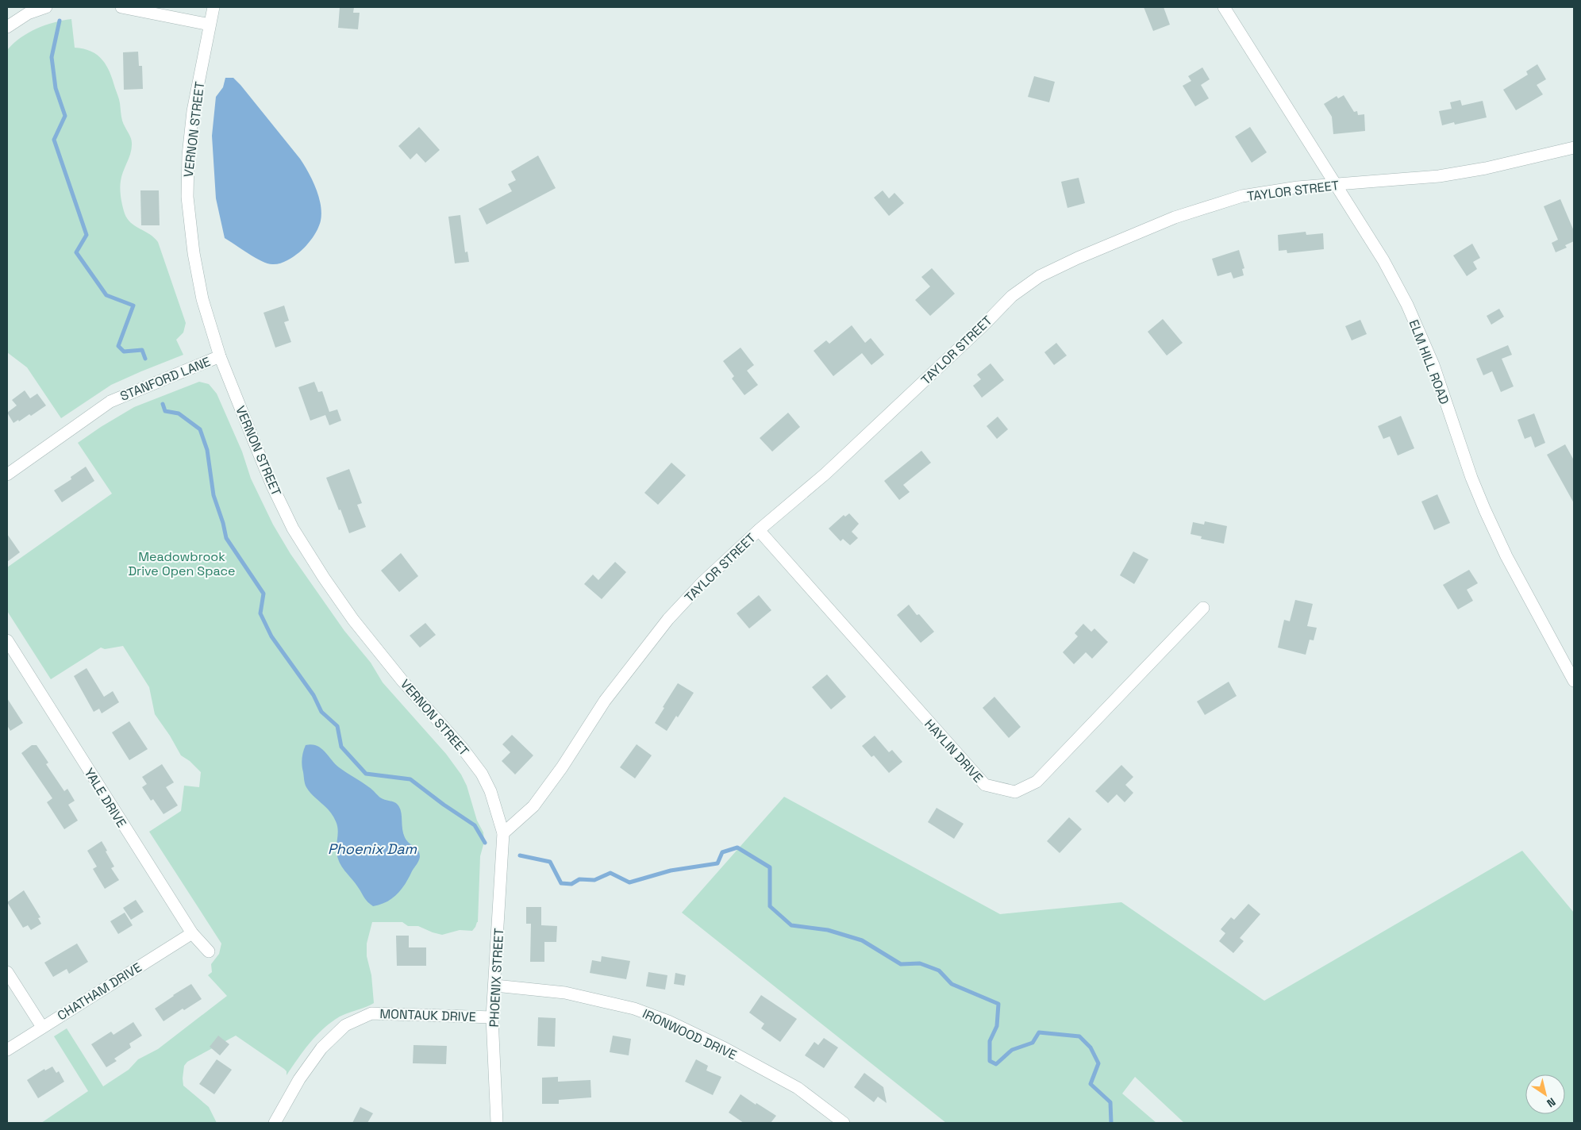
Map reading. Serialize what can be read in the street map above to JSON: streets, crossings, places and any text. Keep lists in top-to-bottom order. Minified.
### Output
{"streets":{"street":["VERNON STREET","TAYLOR STREET","ELM HILL ROAD","STANFORD LANE","HAYLIN DRIVE","YALE DRIVE","PHOENIX STREET","CHATHAM DRIVE","MONTAUK DRIVE","IRONWOOD DRIVE"]},"crossings":[["VERNON STREET","TAYLOR STREET"],["VERNON STREET","STANFORD LANE"],["VERNON STREET","PHOENIX STREET"],["TAYLOR STREET","ELM HILL ROAD"],["TAYLOR STREET","HAYLIN DRIVE"],["TAYLOR STREET","PHOENIX STREET"],["YALE DRIVE","CHATHAM DRIVE"],["PHOENIX STREET","MONTAUK DRIVE"],["PHOENIX STREET","IRONWOOD DRIVE"]],"water":["Phoenix Dam"],"parks":["Meadowbrook Drive Open Space"],"north":"bottom right"}
